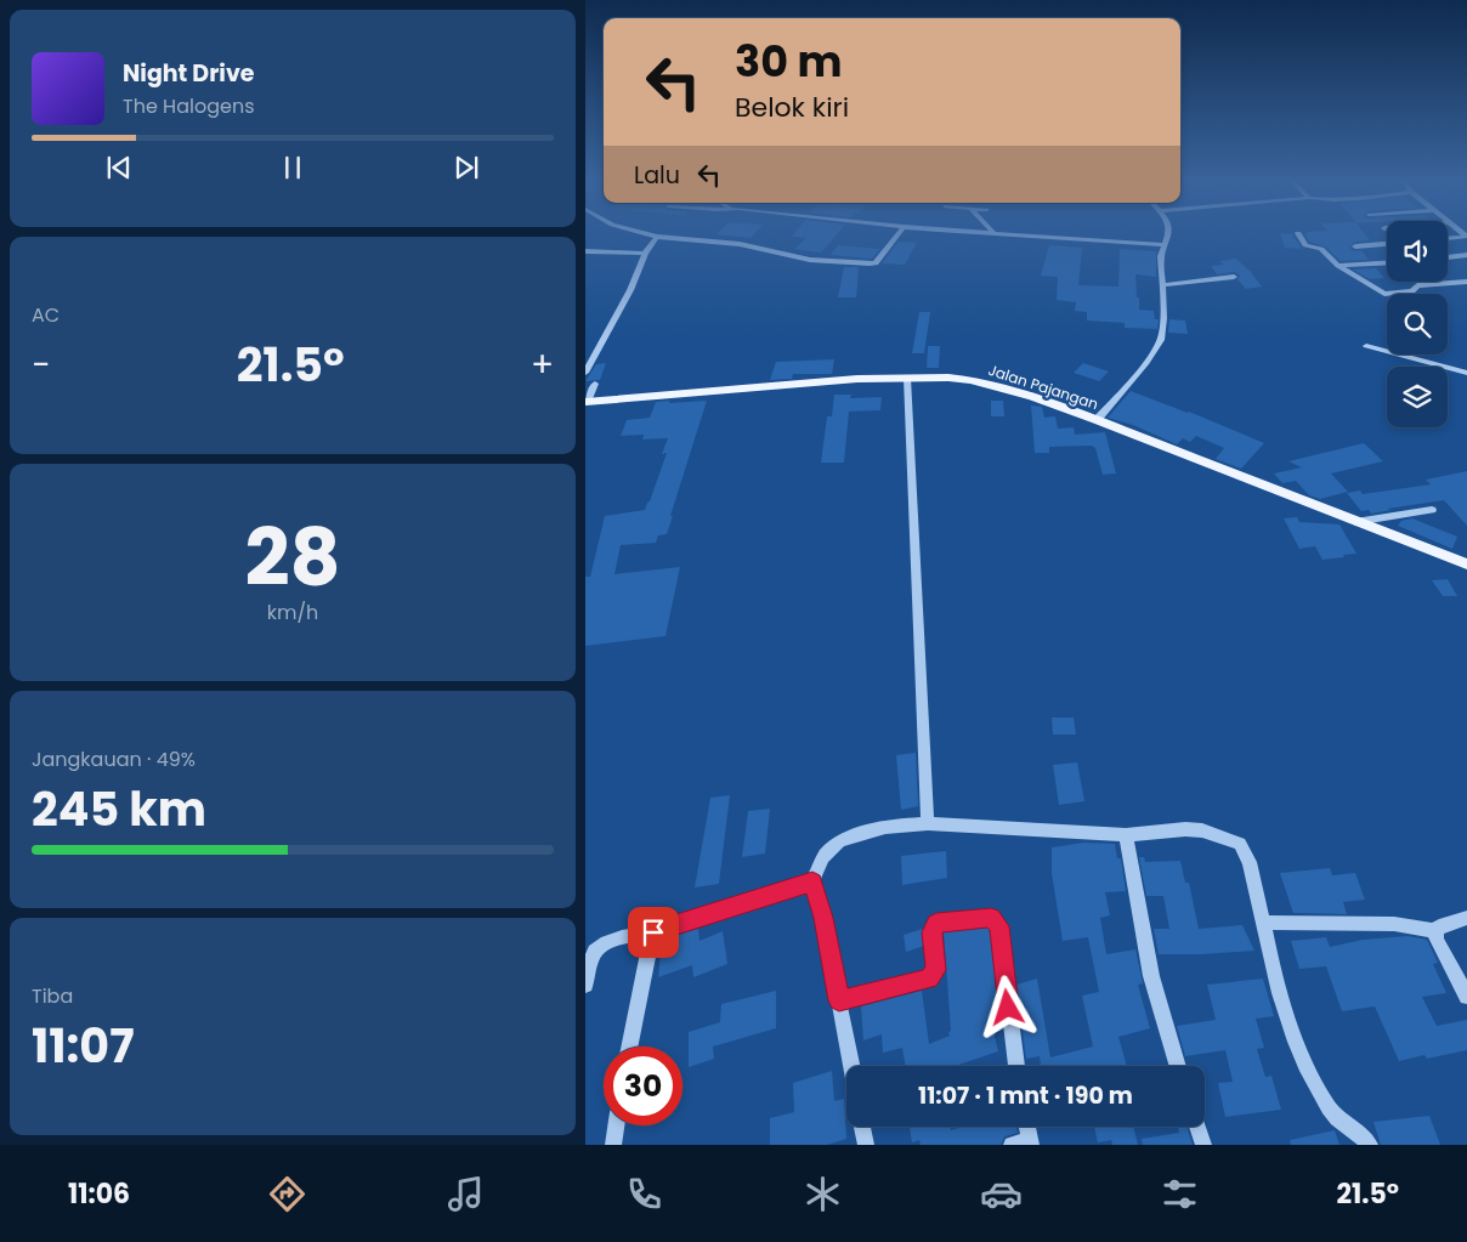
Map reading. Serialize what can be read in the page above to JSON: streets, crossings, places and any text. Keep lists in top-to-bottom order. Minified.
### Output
{"streets":{"main road":["Jalan Pajangan"]},"page":{"turn":["30 m","Belok kiri"],"song":["Night Drive","The Halogens"],"then":"Lalu","tile":["AC",["28","km/h"],["Jangkauan · 49%","245 km"],["Tiba","11:07"]],"heat":["−","21.5°","+"],"limit":"30","trip":"11:07 · 1 mnt · 190 m","tabs":["11:06","21.5°"]}}
